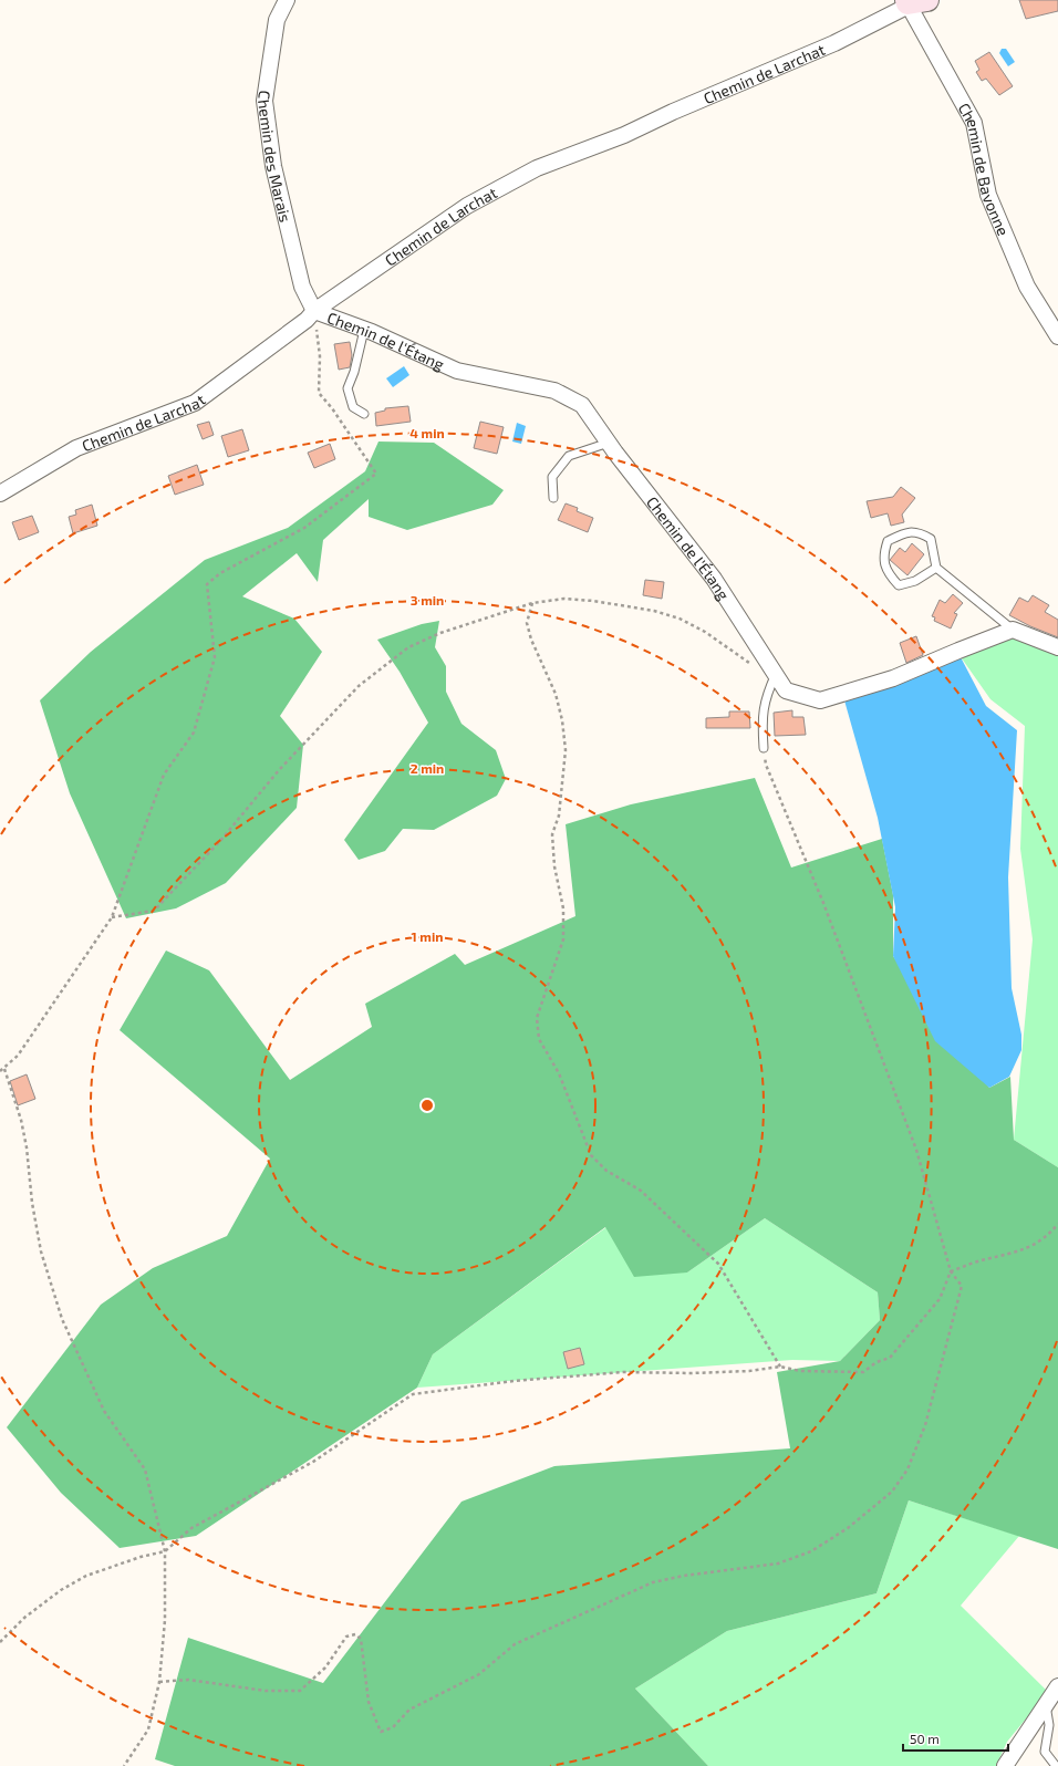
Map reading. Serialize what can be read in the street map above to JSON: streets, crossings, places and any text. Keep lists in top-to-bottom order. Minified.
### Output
{"streets":{"street":["Chemin de Larchat","Chemin des Marais","Chemin de Bavonne","Chemin de l'Étang"]},"crossings":[["Chemin de Larchat","Chemin des Marais"],["Chemin de Larchat","Chemin de Bavonne"],["Chemin de Larchat","Chemin de l'Étang"],["Chemin des Marais","Chemin de l'Étang"]],"scale_bar":"50 m","rings":["4 min","3 min","2 min","1 min"]}
